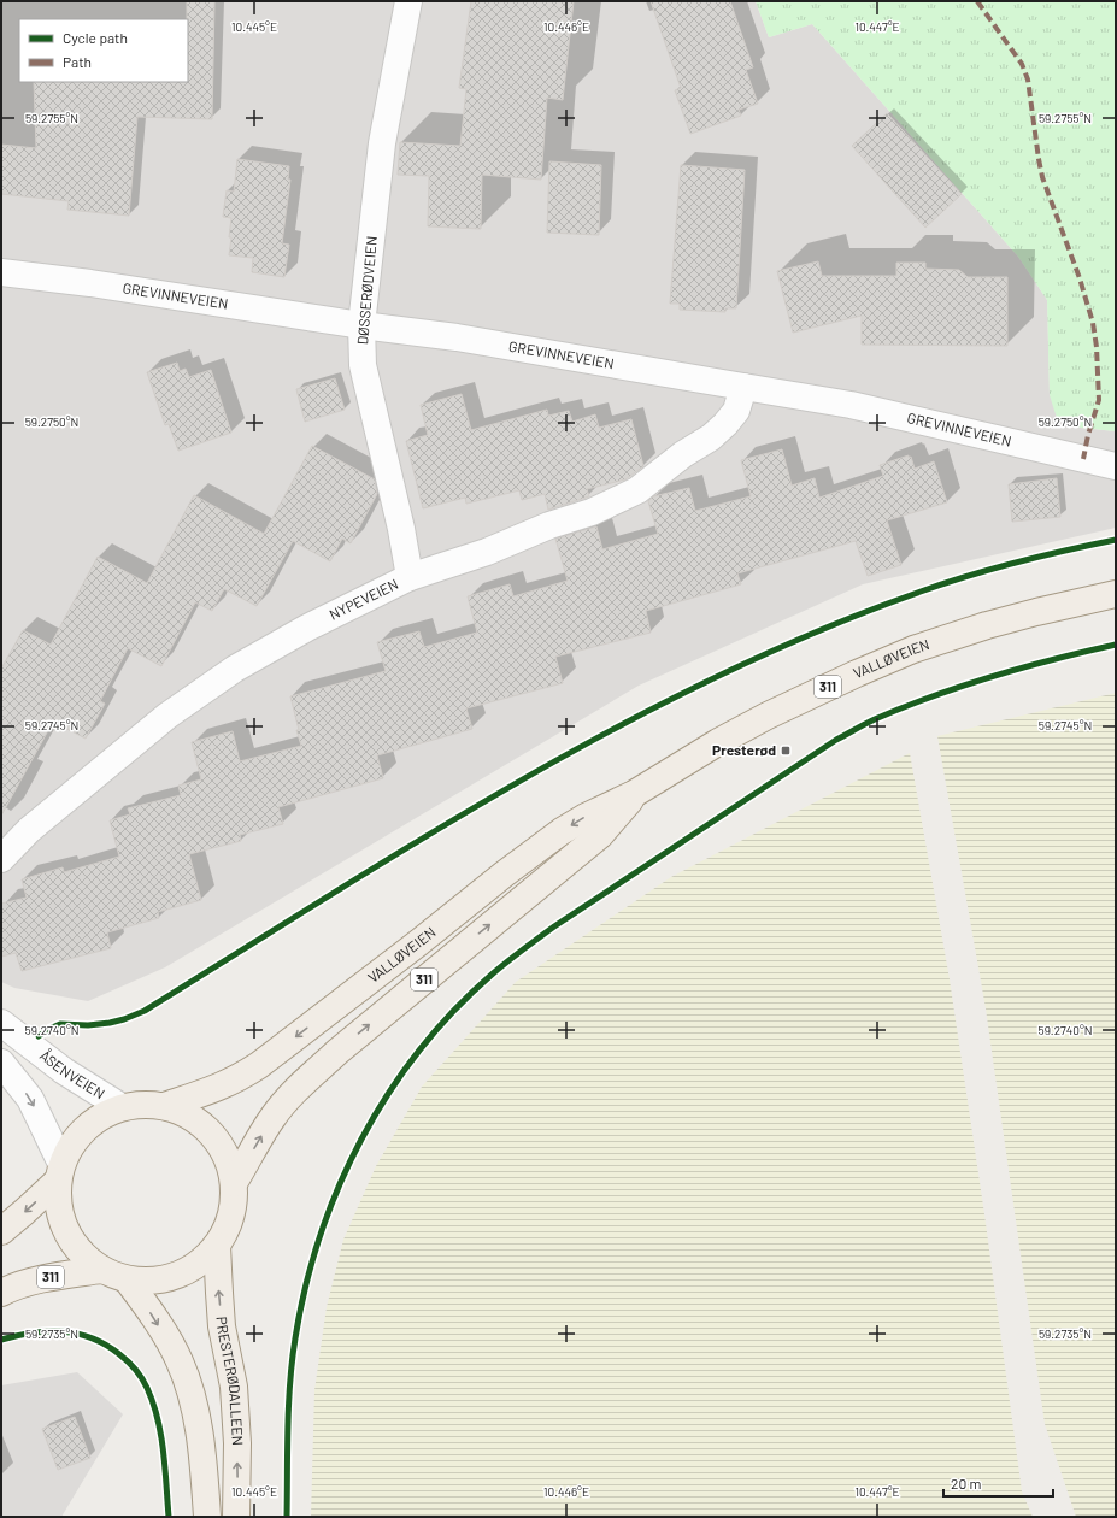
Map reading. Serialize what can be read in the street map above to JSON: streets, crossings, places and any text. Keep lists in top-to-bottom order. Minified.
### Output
{"streets":{"main road":["VALLØVEIEN","311","PRESTERØDALLEEN"],"street":["DØSSERØDVEIEN","GREVINNEVEIEN","NYPEVEIEN","ÅSENVEIEN"]},"crossings":[["DØSSERØDVEIEN","GREVINNEVEIEN"],["DØSSERØDVEIEN","NYPEVEIEN"],["GREVINNEVEIEN","NYPEVEIEN"],["VALLØVEIEN","311"],["311","ÅSENVEIEN"],["311","PRESTERØDALLEEN"]],"places":{"transit":["Presterød"]},"legend":["Cycle path","Path"],"scale_bar":"20 m","coordinates":["10.445°E","10.446°E","10.447°E","59.2755°N","59.2750°N","59.2745°N","59.2740°N","59.2735°N"]}
